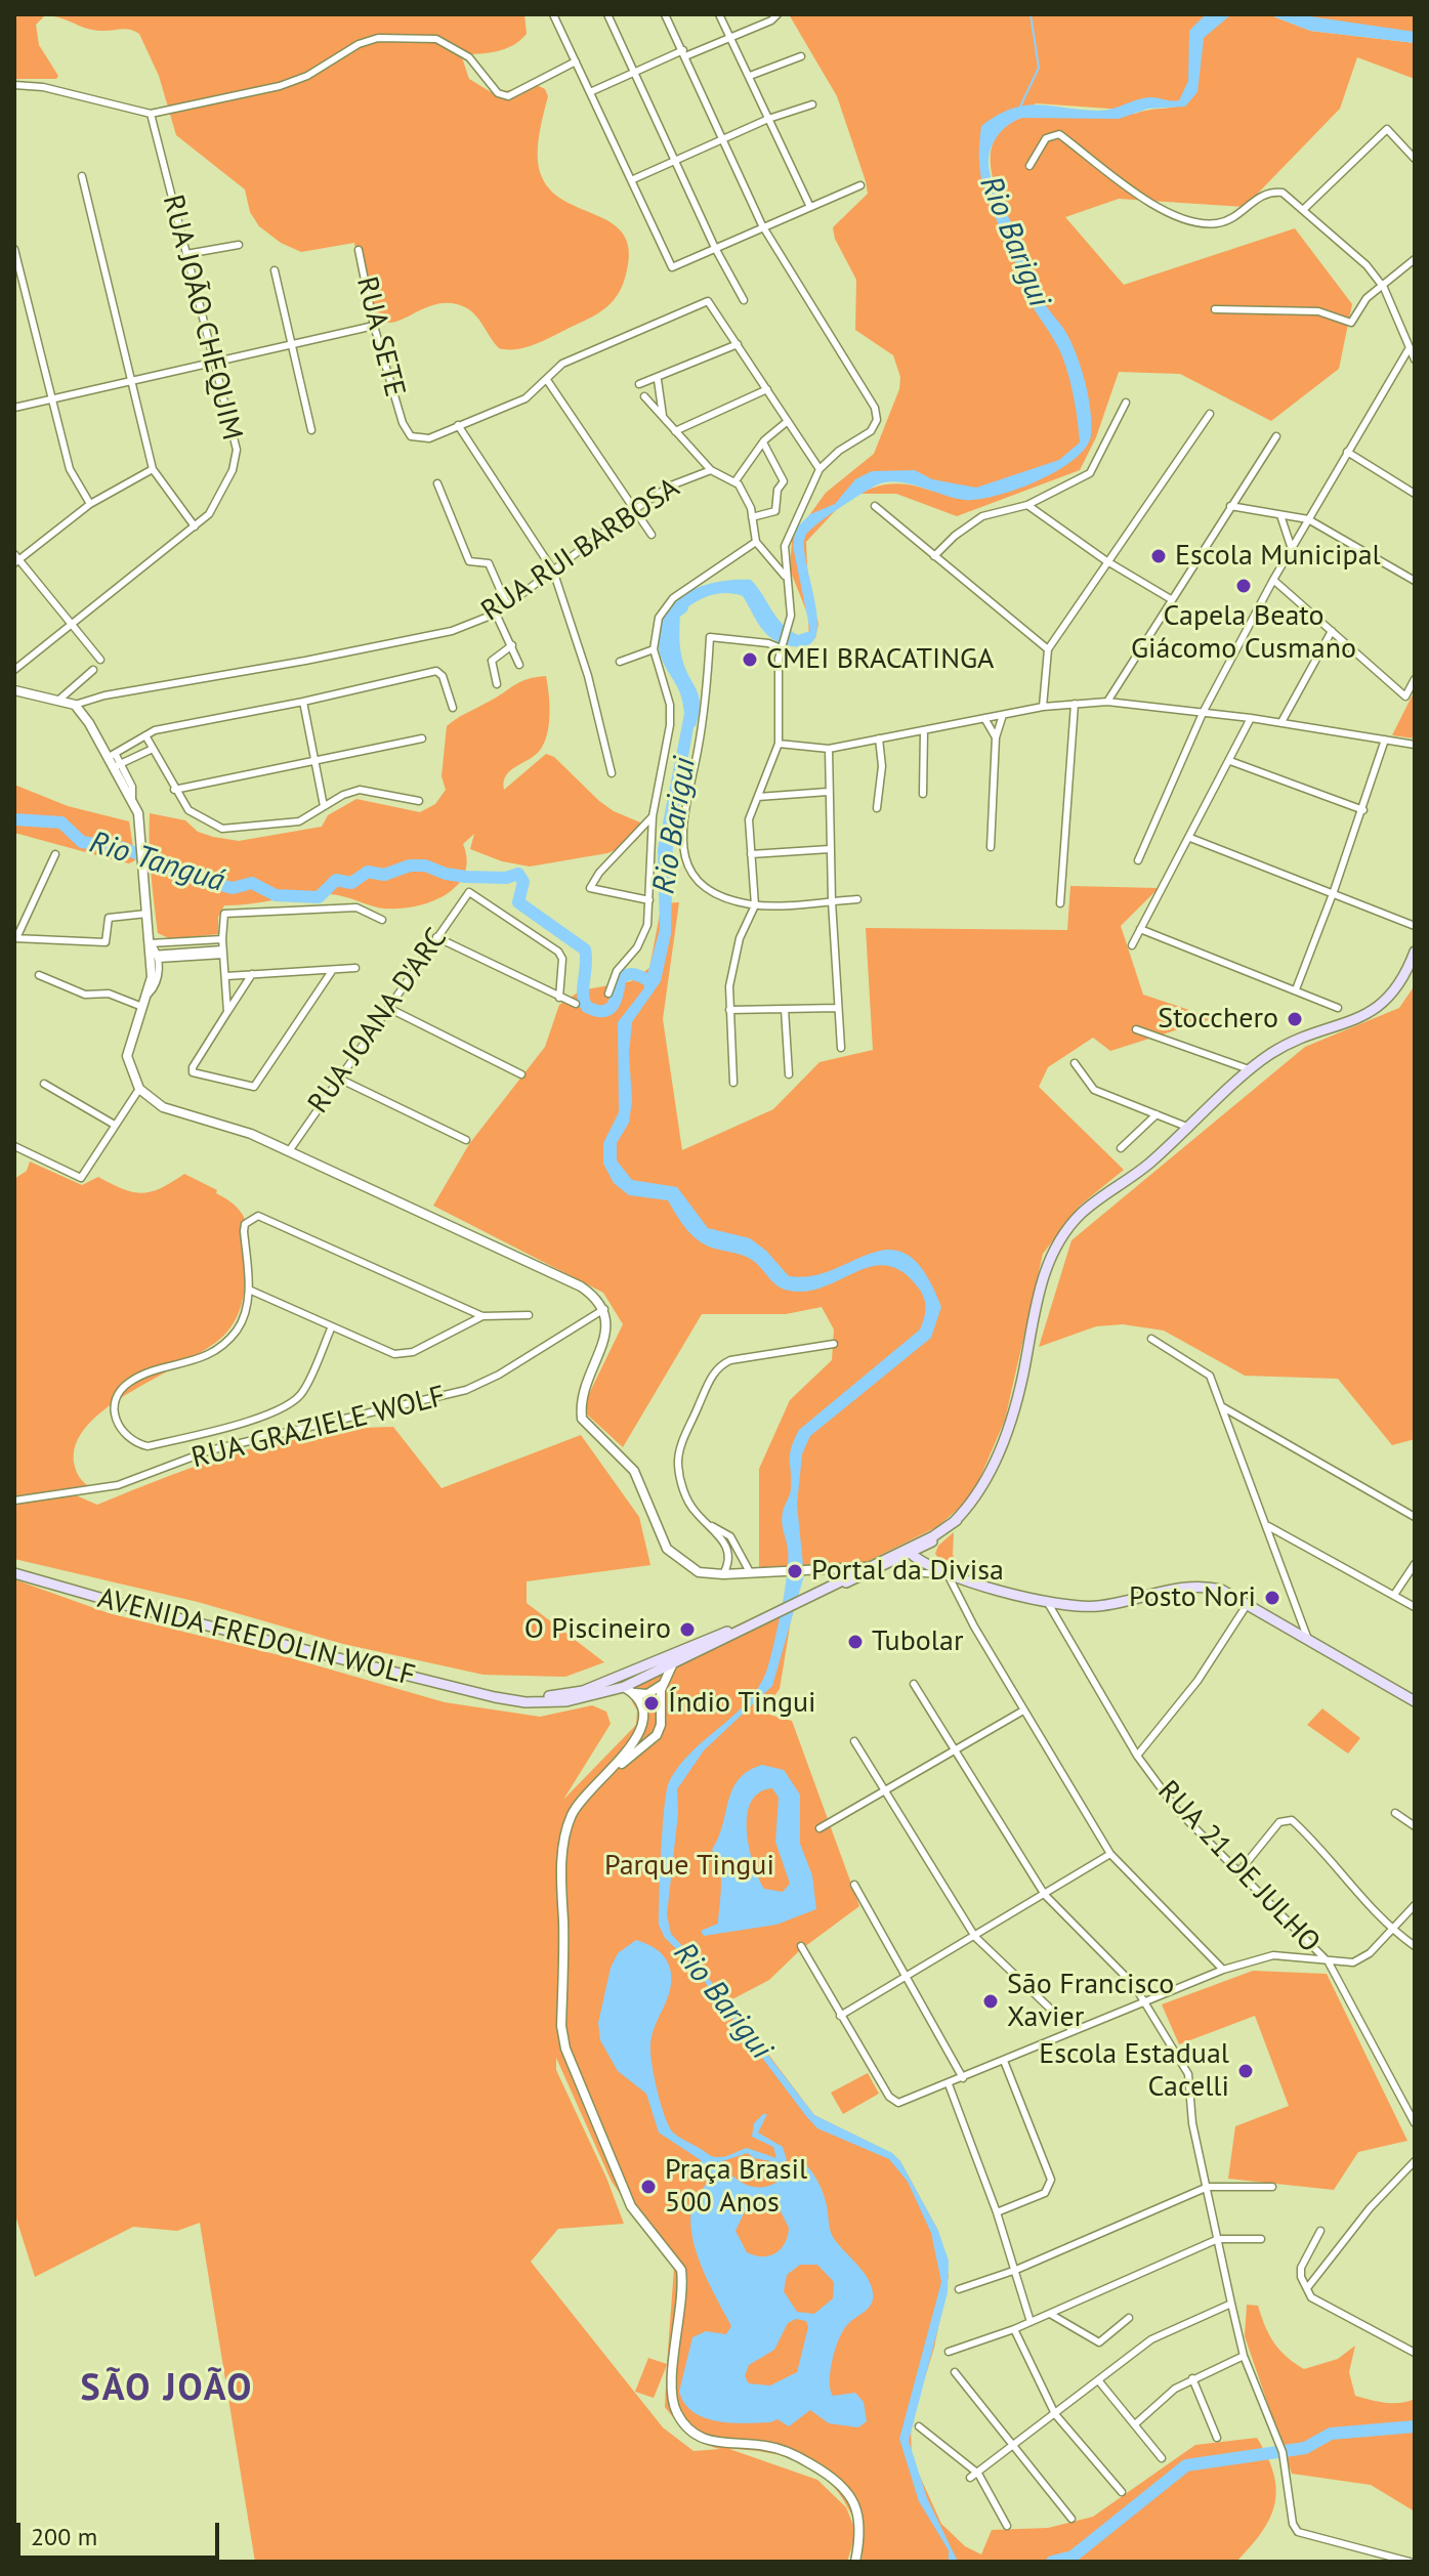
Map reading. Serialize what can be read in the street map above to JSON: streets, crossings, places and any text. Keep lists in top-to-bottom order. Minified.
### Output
{"streets":{"main road":["AVENIDA FREDOLIN WOLF"],"street":["RUA JOÃO CHEQUIM","RUA SETE","RUA RUI BARBOSA","RUA JOANA D'ARC","RUA GRAZIELE WOLF","RUA 21 DE JULHO"]},"districts":["SÃO JOÃO"],"water":["Rio Barigui","Rio Tanguá"],"parks":["Parque Tingui"],"places":["Escola Municipal","Capela Beato Giácomo Cusmano","CMEI BRACATINGA","Stocchero","Portal da Divisa","Posto Nori","O Piscineiro","Tubolar","Índio Tingui","São Francisco Xavier","Escola Estadual Cacelli","Praça Brasil 500 Anos"],"scale_bar":"200 m"}
